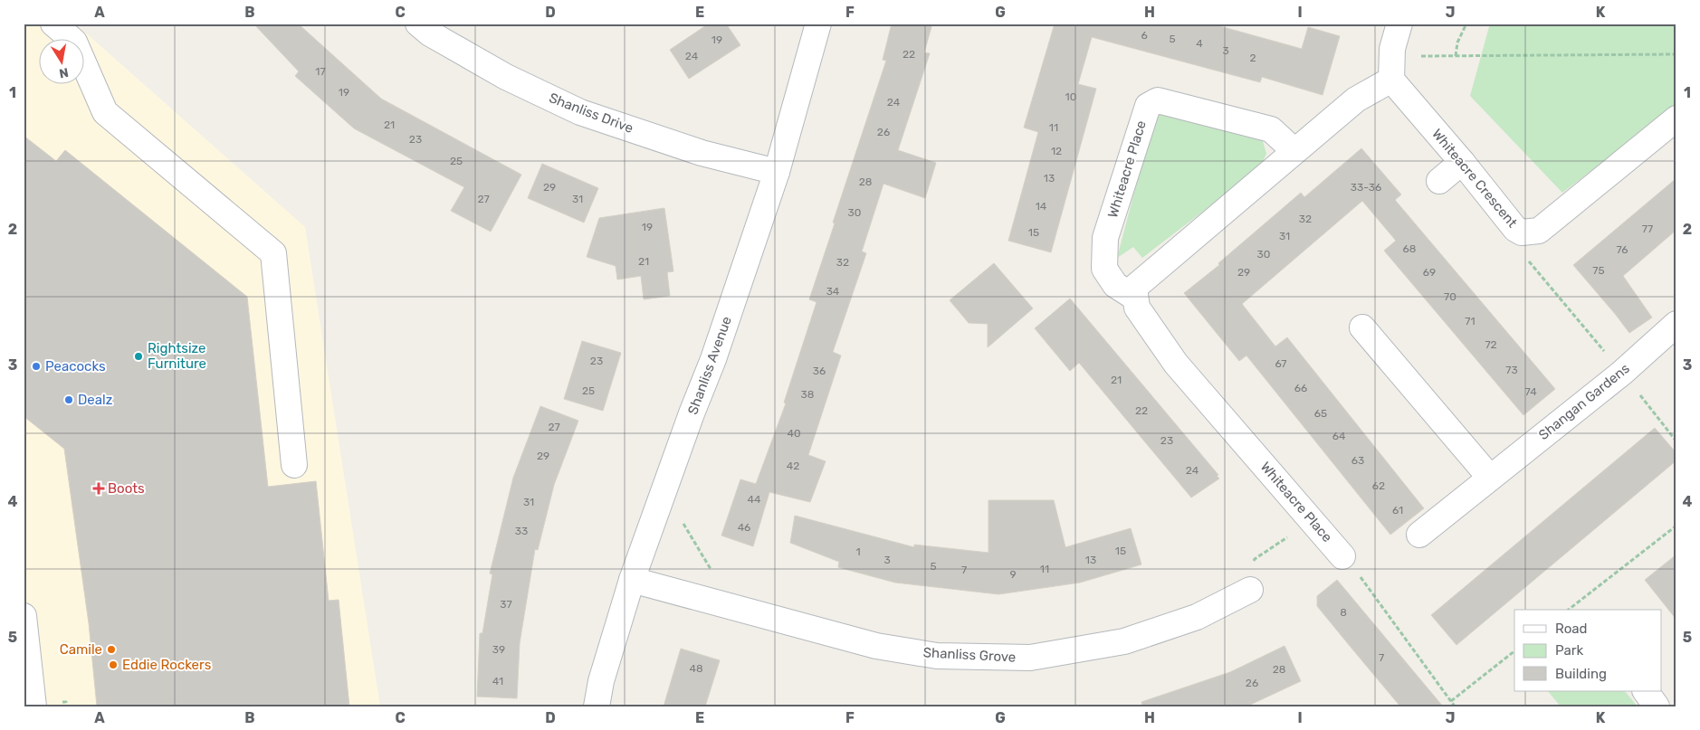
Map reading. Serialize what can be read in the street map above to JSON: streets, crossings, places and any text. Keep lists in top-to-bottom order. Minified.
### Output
{"streets":{"street":["Shanliss Drive","Whiteacre Place","Whiteacre Crescent","Shanliss Avenue","Shangan Gardens","Shanliss Grove"]},"crossings":[["Shanliss Drive","Shanliss Avenue"],["Shanliss Avenue","Shanliss Grove"]],"places":{"other":["Rightsize Furniture","Peacocks","Dealz","Camile","Eddie Rockers"],"health":["Boots"]},"house_numbers":["6","5","19","4","3","22","24","2","17","19","10","24","21","11","26","23","12","25","13","28","29","33-36","27","31","14","30","32","19","77","15","31","68","76","30","21","32","75","29","69","34","70","71","72","23","67","73","36","21","66","25","74","38","22","65","27","40","64","23","29","63","42","24","62","44","31","61","46","33","15","1","3","13","5","11","7","9","37","8","39","7","48","28","41","26"],"legend":["Road","Park","Building"],"north":"bottom","grid":{"columns":["A","B","C","D","E","F","G","H","I","J","K"],"rows":["1","2","3","4","5"]}}
